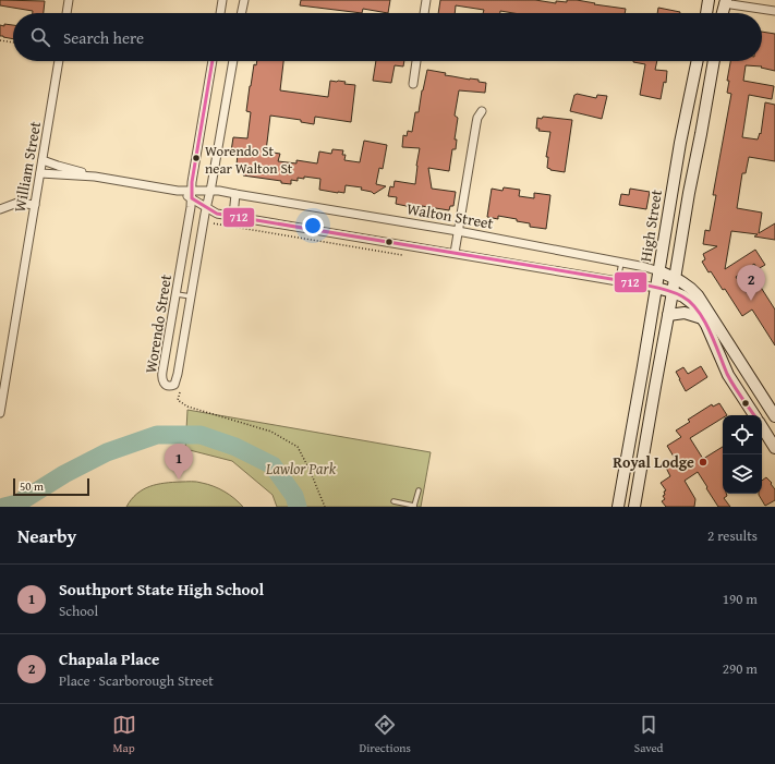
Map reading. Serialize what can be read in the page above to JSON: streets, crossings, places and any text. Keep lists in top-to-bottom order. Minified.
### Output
{"streets":{"main road":["High Street"],"street":["William Street","Walton Street","Worendo Street"]},"crossings":[["William Street","Walton Street"],["Walton Street","High Street"],["Walton Street","Worendo Street"]],"parks":["Lawlor Park"],"places":["Worendo St near Walton St","Royal Lodge"],"lines":["transit line 712"],"scale_bar":"50 m","page":{"search":"Search here","pins":["2","1"],"scale":"50 m","heading":["Nearby","2 results"],"list":[{"mark":"1","name":"Southport State High School","note":"School","value":"190 m"},{"mark":"2","name":"Chapala Place","note":"Place · Scarborough Street","value":"290 m"}],"nav":["Map","Directions","Saved"]}}
